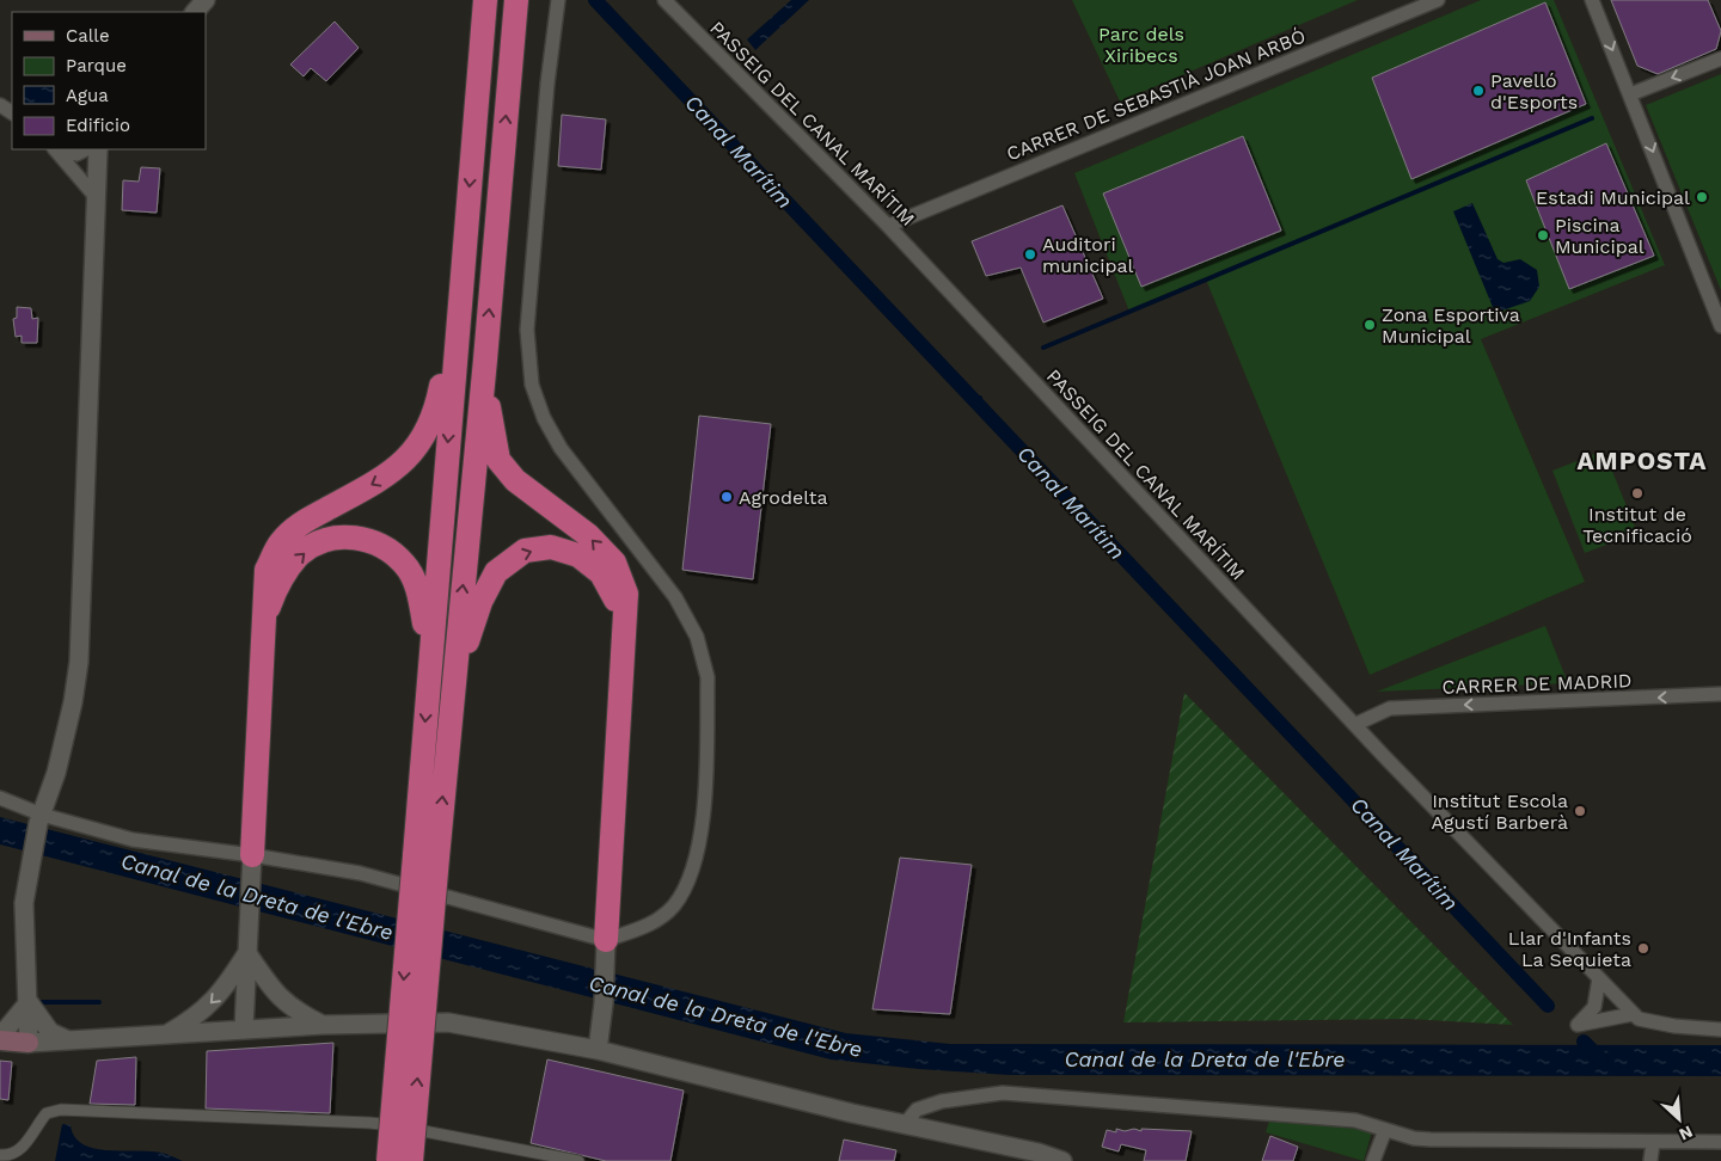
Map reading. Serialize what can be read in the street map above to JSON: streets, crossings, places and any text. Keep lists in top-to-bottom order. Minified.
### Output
{"streets":{"street":["CARRER DE SEBASTIÀ JOAN ARBÓ","PASSEIG DEL CANAL MARÍTIM","CARRER DE MADRID"]},"crossings":[["CARRER DE SEBASTIÀ JOAN ARBÓ","PASSEIG DEL CANAL MARÍTIM"],["PASSEIG DEL CANAL MARÍTIM","CARRER DE MADRID"]],"one_way":["CARRER DE MADRID"],"districts":["AMPOSTA"],"water":["Canal Marítim","Canal de la Dreta de l'Ebre"],"parks":["Parc dels Xiribecs"],"places":["Pavelló d'Esports","Estadi Municipal","Piscina Municipal","Auditori municipal","Zona Esportiva Municipal","Institut de Tecnificació","Agrodelta","Institut Escola Agustí Barberà","Llar d'Infants La Sequieta"],"legend":["Calle","Parque","Agua","Edificio"],"north":"bottom right"}
